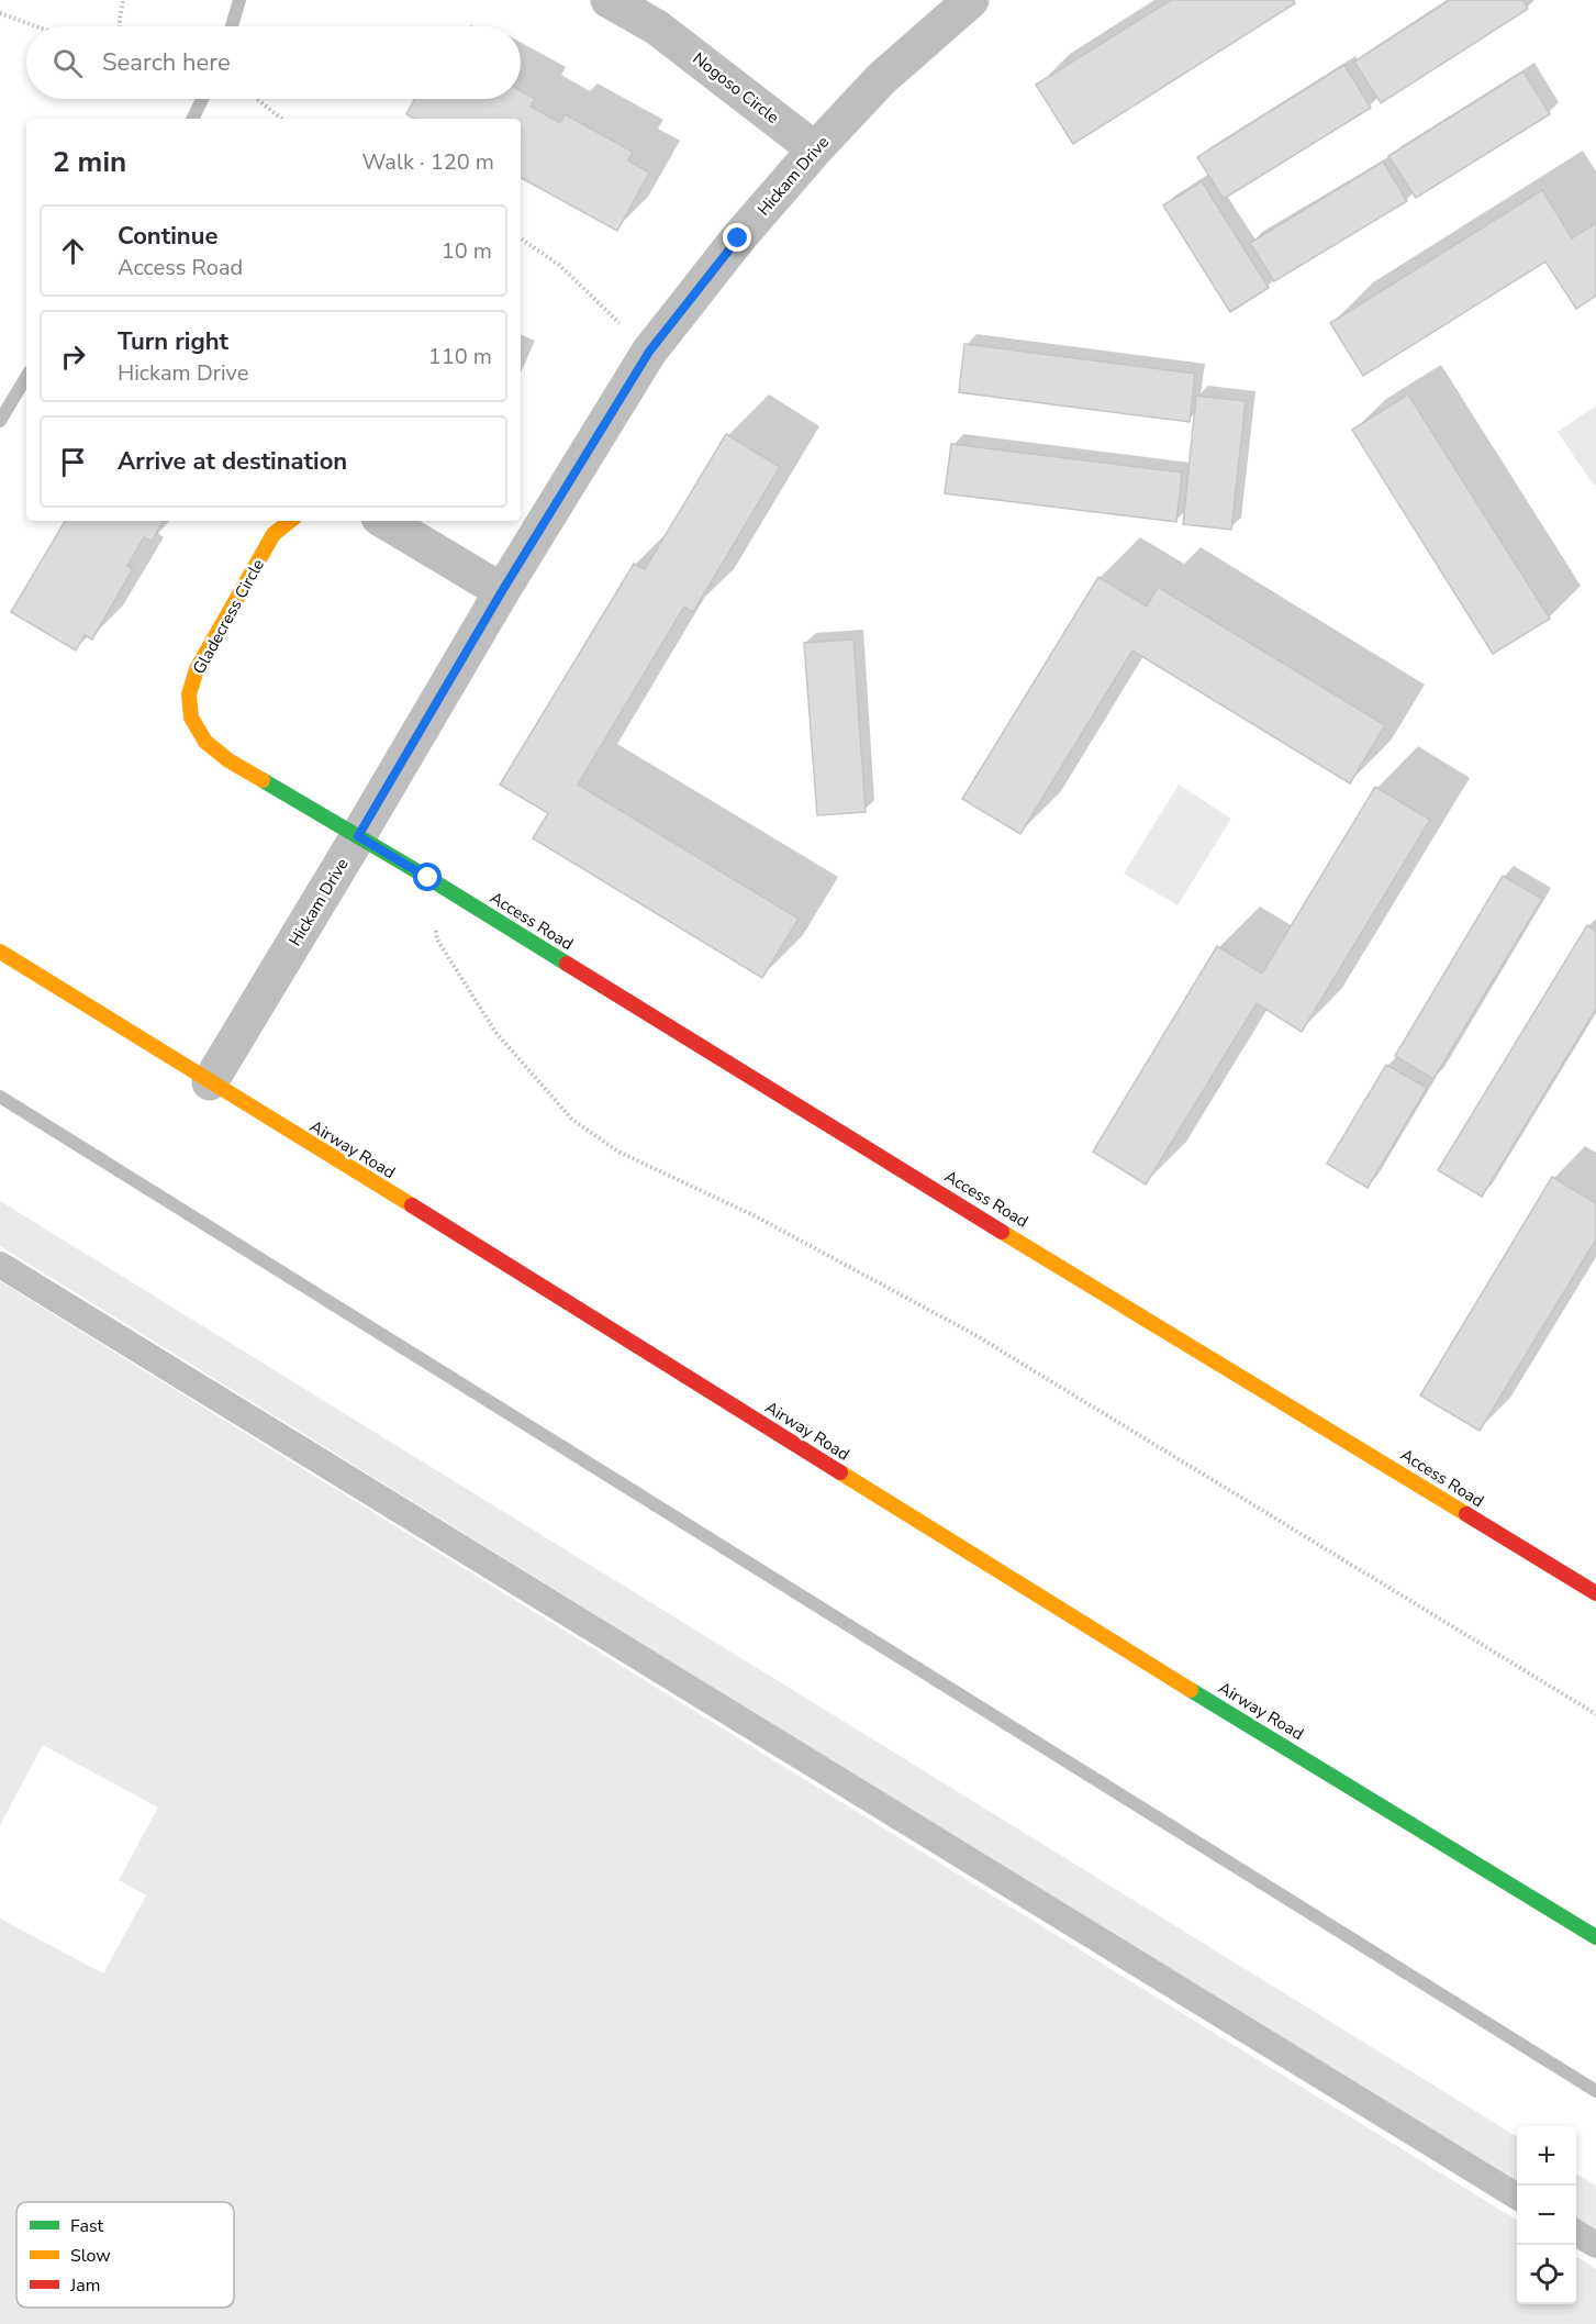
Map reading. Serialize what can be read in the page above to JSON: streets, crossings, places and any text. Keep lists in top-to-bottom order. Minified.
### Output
{"streets":{"street":["Nogoso Circle","Hickam Drive","Gladecress Circle","Access Road","Airway Road"]},"crossings":[["Nogoso Circle","Hickam Drive"],["Hickam Drive","Gladecress Circle"],["Hickam Drive","Access Road"],["Hickam Drive","Airway Road"],["Gladecress Circle","Access Road"]],"legend":["Fast","Slow","Jam"],"page":{"search":"Search here","heading":["2 min","Walk · 120 m"],"list":[["Continue","Access Road","10 m"],["Turn right","Hickam Drive","110 m"],"Arrive at destination"],"map_buttons":["+","−"]}}
